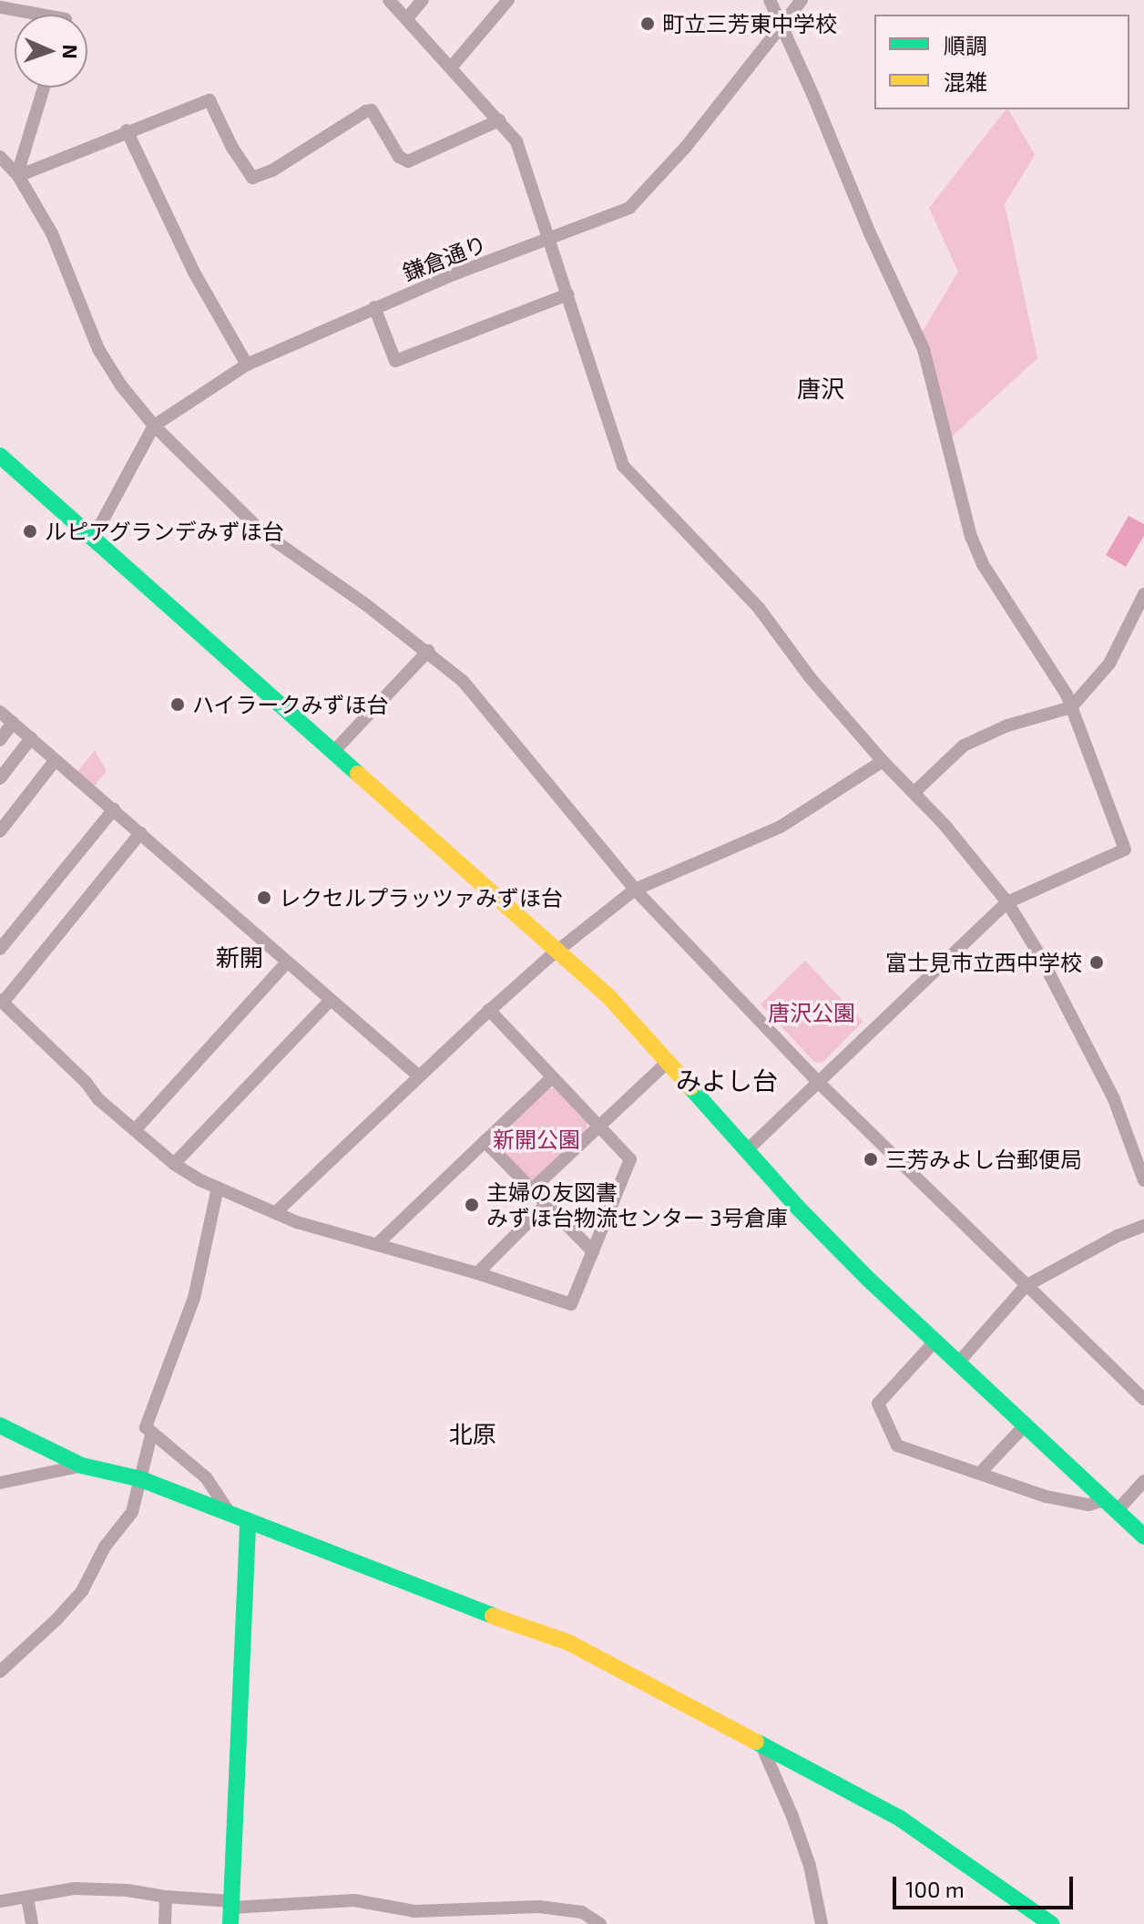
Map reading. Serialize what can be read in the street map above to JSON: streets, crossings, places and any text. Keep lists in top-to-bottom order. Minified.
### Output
{"streets":{"street":["鎌倉通り"]},"districts":["唐沢","新開","みよし台","北原"],"parks":["唐沢公園","新開公園"],"places":["町立三芳東中学校","ルピアグランデみずほ台","ハイラークみずほ台","レクセルプラッツァみずほ台","富士見市立西中学校","三芳みよし台郵便局","主婦の友図書 みずほ台物流センター 3号倉庫"],"legend":["順調","混雑"],"scale_bar":"100 m","north":"right"}
